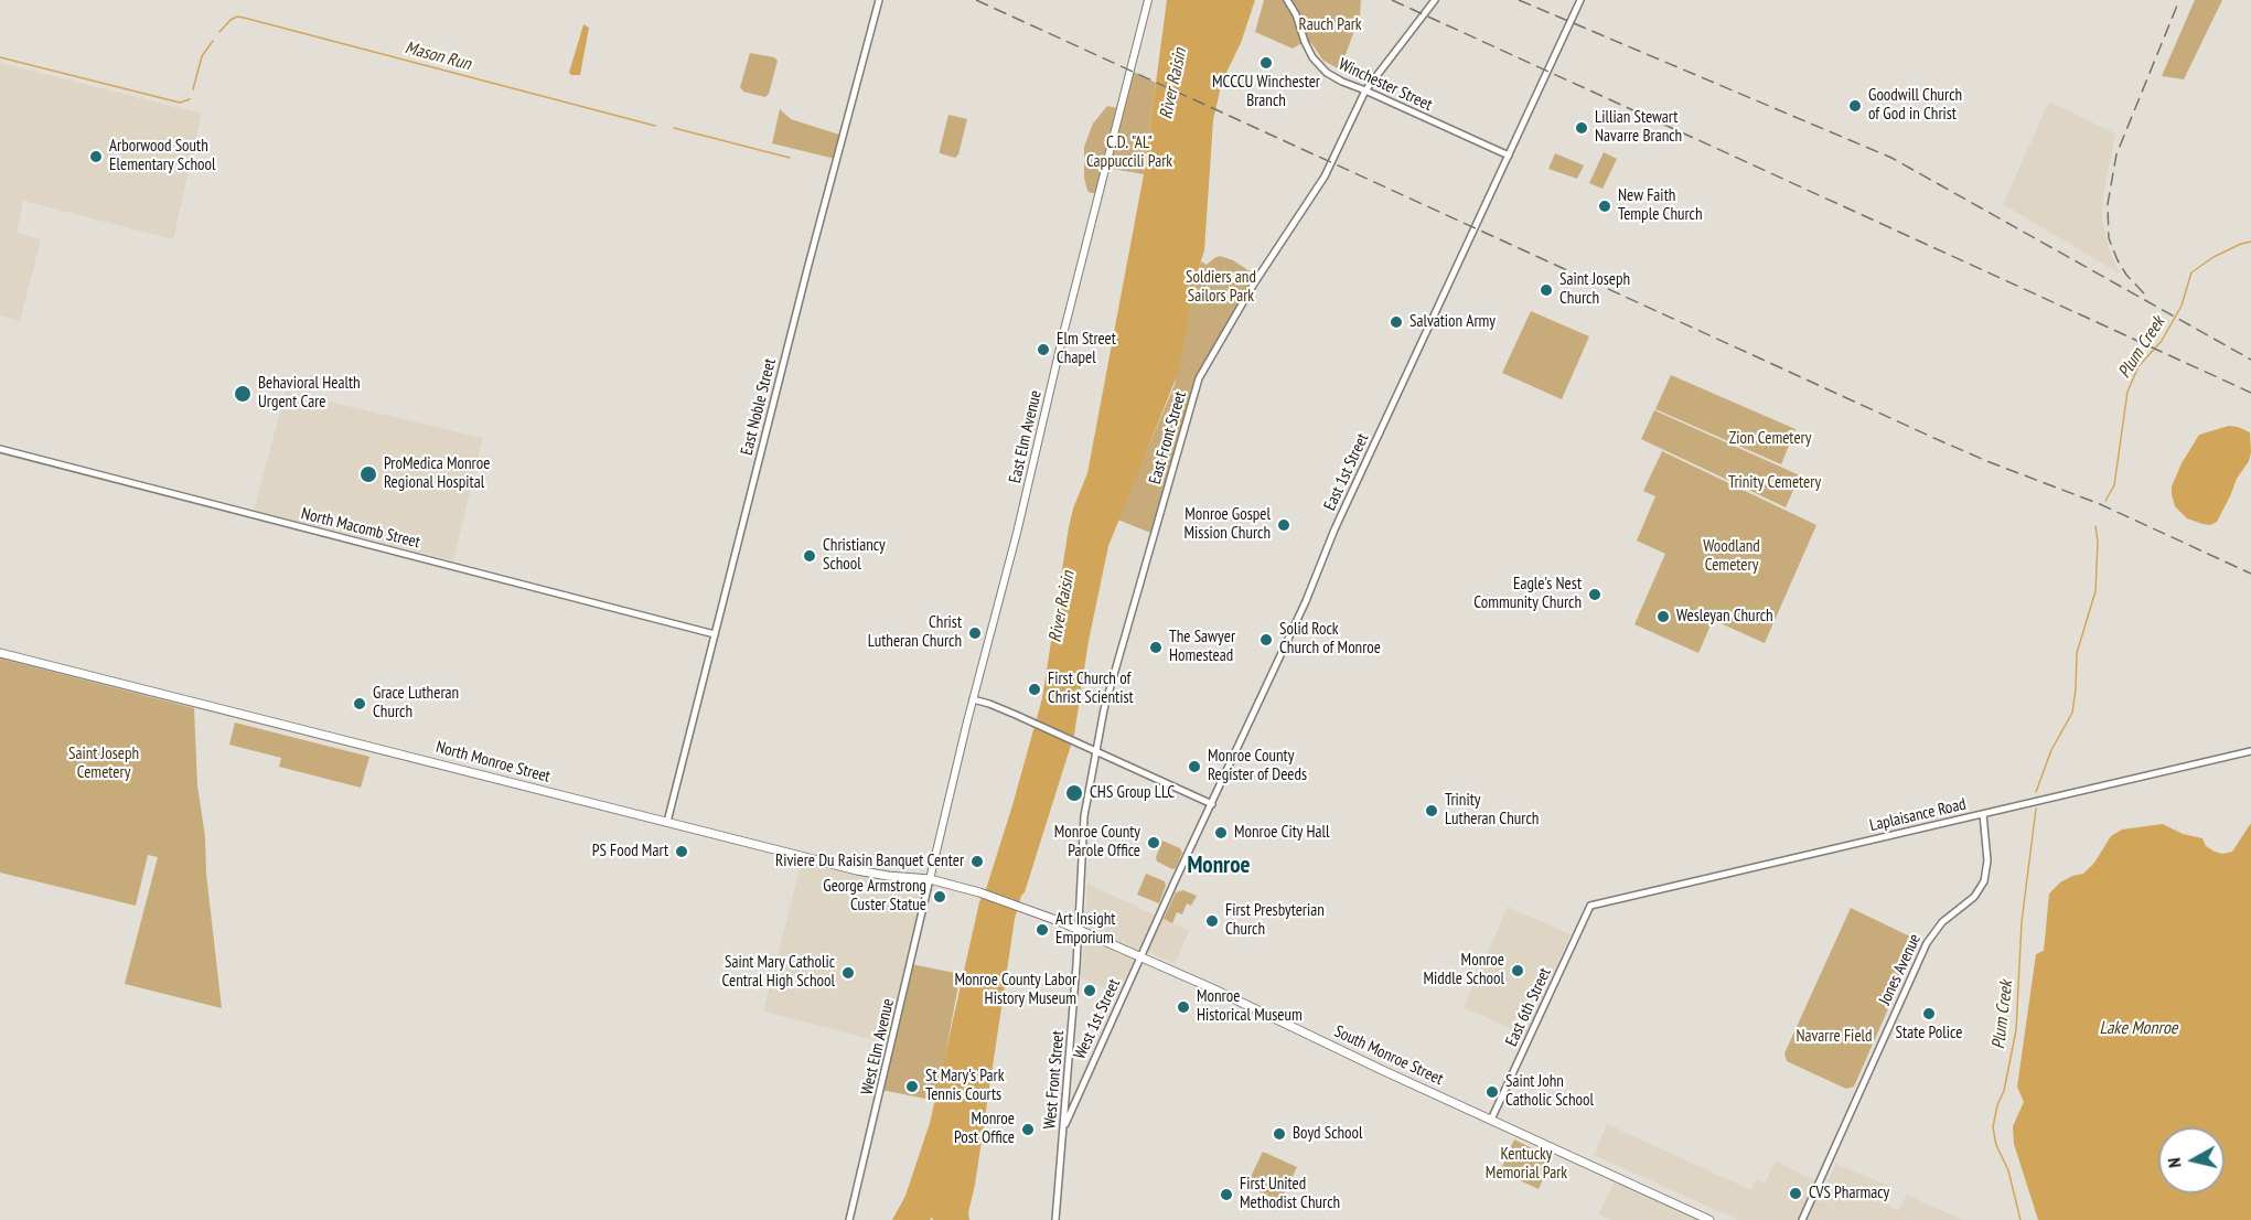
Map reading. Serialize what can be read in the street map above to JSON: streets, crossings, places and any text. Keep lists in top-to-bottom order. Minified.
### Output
{"streets":{"main road":["East Elm Avenue","North Monroe Street","South Monroe Street"],"street":["Winchester Street","East Noble Street","East Front Street","East 1st Street","North Macomb Street","Laplaisance Road","Jones Avenue","East 6th Street","West 1st Street","West Elm Avenue","West Front Street"]},"crossings":[["Winchester Street","East Front Street"],["Winchester Street","East 1st Street"],["East Noble Street","North Macomb Street"],["East Noble Street","North Monroe Street"],["East Elm Avenue","North Monroe Street"],["East Elm Avenue","West Elm Avenue"],["East Front Street","South Monroe Street"],["East Front Street","West Front Street"],["East 1st Street","West 1st Street"],["East 1st Street","South Monroe Street"],["North Monroe Street","West Elm Avenue"],["North Monroe Street","South Monroe Street"],["Laplaisance Road","Jones Avenue"],["Laplaisance Road","East 6th Street"],["East 6th Street","South Monroe Street"],["West 1st Street","South Monroe Street"],["West 1st Street","West Front Street"]],"districts":["Monroe"],"water":["Mason Run","River Raisin","Plum Creek","Lake Monroe"],"parks":["Rauch Park","C.D. \"AL\" Cappuccili Park","Soldiers and Sailors Park","Zion Cemetery","Trinity Cemetery","Woodland Cemetery","Saint Joseph Cemetery","Navarre Field","Kentucky Memorial Park"],"places":["MCCCU Winchester Branch","Goodwill Church of God in Christ","Lillian Stewart Navarre Branch","Arborwood South Elementary School","New Faith Temple Church","Saint Joseph Church","Salvation Army","Elm Street Chapel","Behavioral Health Urgent Care","ProMedica Monroe Regional Hospital","Monroe Gospel Mission Church","Christiancy School","Eagle's Nest Community Church","Wesleyan Church","Christ Lutheran Church","Solid Rock Church of Monroe","The Sawyer Homestead","First Church of Christ Scientist","Grace Lutheran Church","Monroe County Register of Deeds","CHS Group LLC","Trinity Lutheran Church","Monroe City Hall","Monroe County Parole Office","PS Food Mart","Riviere Du Raisin Banquet Center","George Armstrong Custer Statue","First Presbyterian Church","Art Insight Emporium","Monroe Middle School","Saint Mary Catholic Central High School","Monroe County Labor History Museum","Monroe Historical Museum","State Police","St Mary's Park Tennis Courts","Saint John Catholic School","Monroe Post Office","Boyd School","CVS Pharmacy","First United Methodist Church"],"north":"left"}
